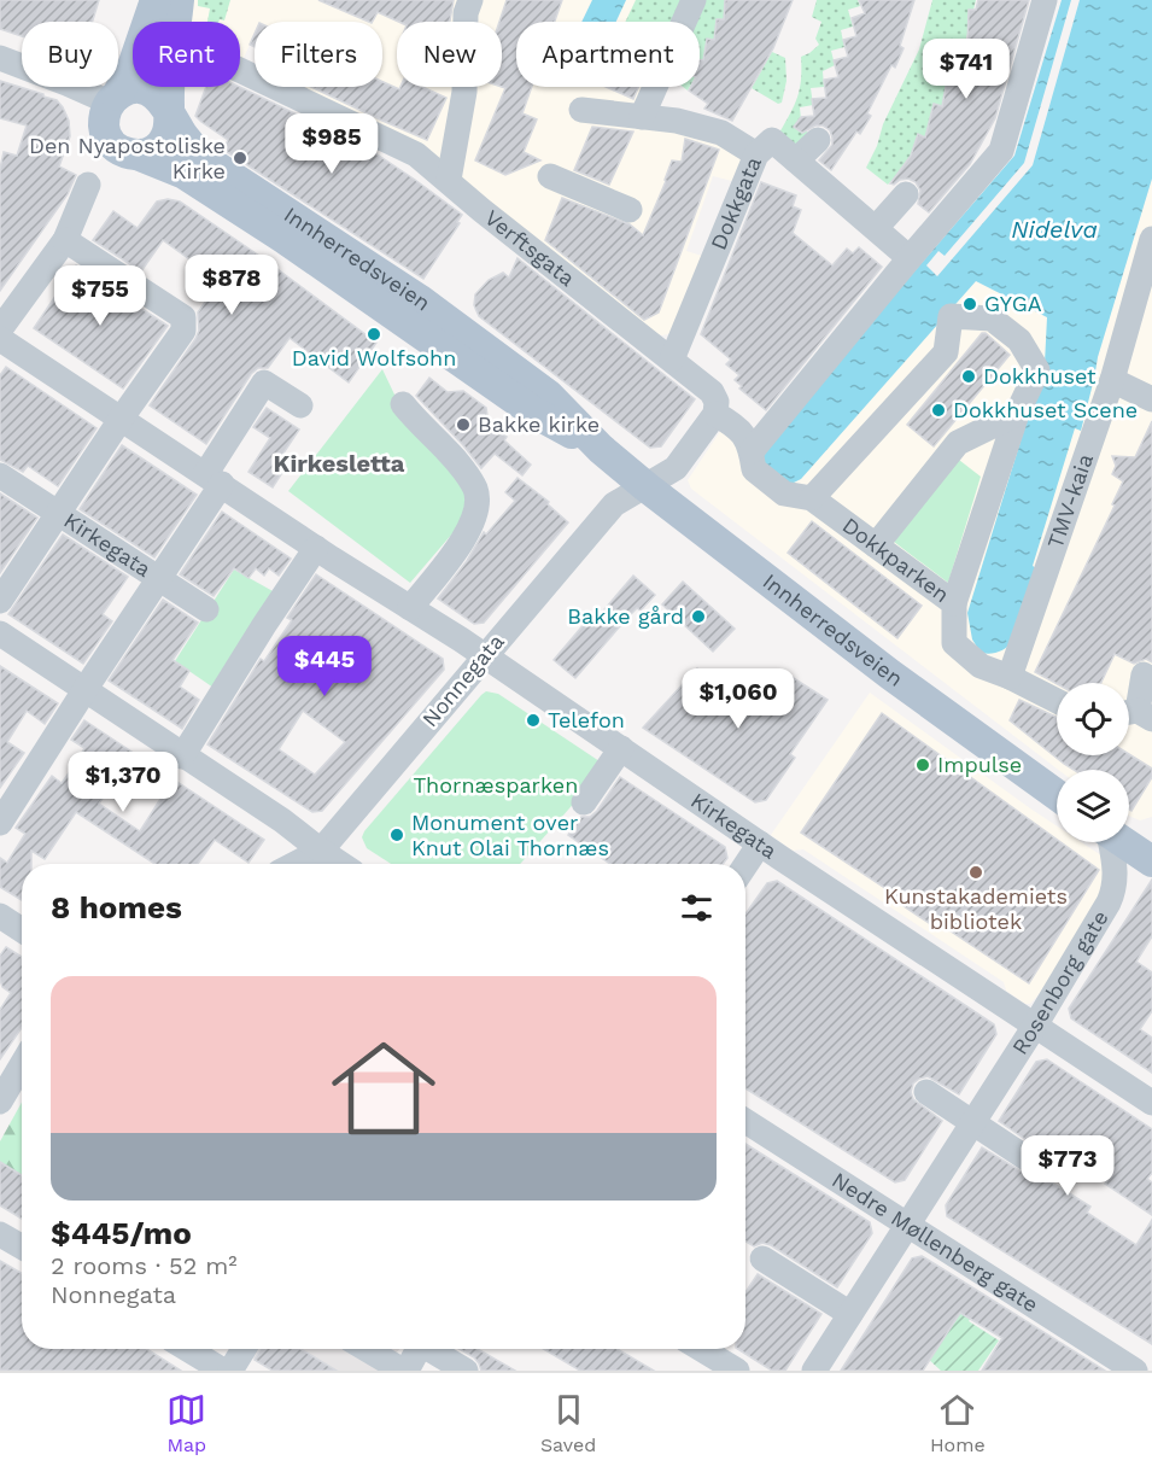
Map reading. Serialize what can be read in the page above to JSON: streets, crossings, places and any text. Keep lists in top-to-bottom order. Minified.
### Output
{"streets":{"main road":["Innherredsveien"],"street":["Dokkgata","Verftsgata","TMV-kaia","Kirkegata","Dokkparken","Nonnegata","Rosenborg gate","Nedre Møllenberg gate"]},"crossings":[["Dokkgata","Verftsgata"],["Verftsgata","Dokkparken"],["Innherredsveien","Nonnegata"],["TMV-kaia","Dokkparken"],["Kirkegata","Nonnegata"],["Kirkegata","Rosenborg gate"],["Rosenborg gate","Nedre Møllenberg gate"]],"districts":["Kirkesletta"],"water":["Nidelva"],"parks":["Thornæsparken"],"places":["Den Nyapostoliske Kirke","GYGA","David Wolfsohn","Dokkhuset","Dokkhuset Scene","Bakke kirke","Bakke gård","Telefon","Impulse","Monument over Knut Olai Thornæs","Kunstakademiets bibliotek"],"page":{"chip":["Buy","Rent","Filters","New","Apartment"],"price":["$741","$985","$878","$755","$445","$1,060","$1,370","$773"],"heading":"8 homes","list":[{"name":"$445/mo","note":"2 rooms · 52 m² · Nonnegata"}],"tabs":["Map","Saved","Home"]}}
